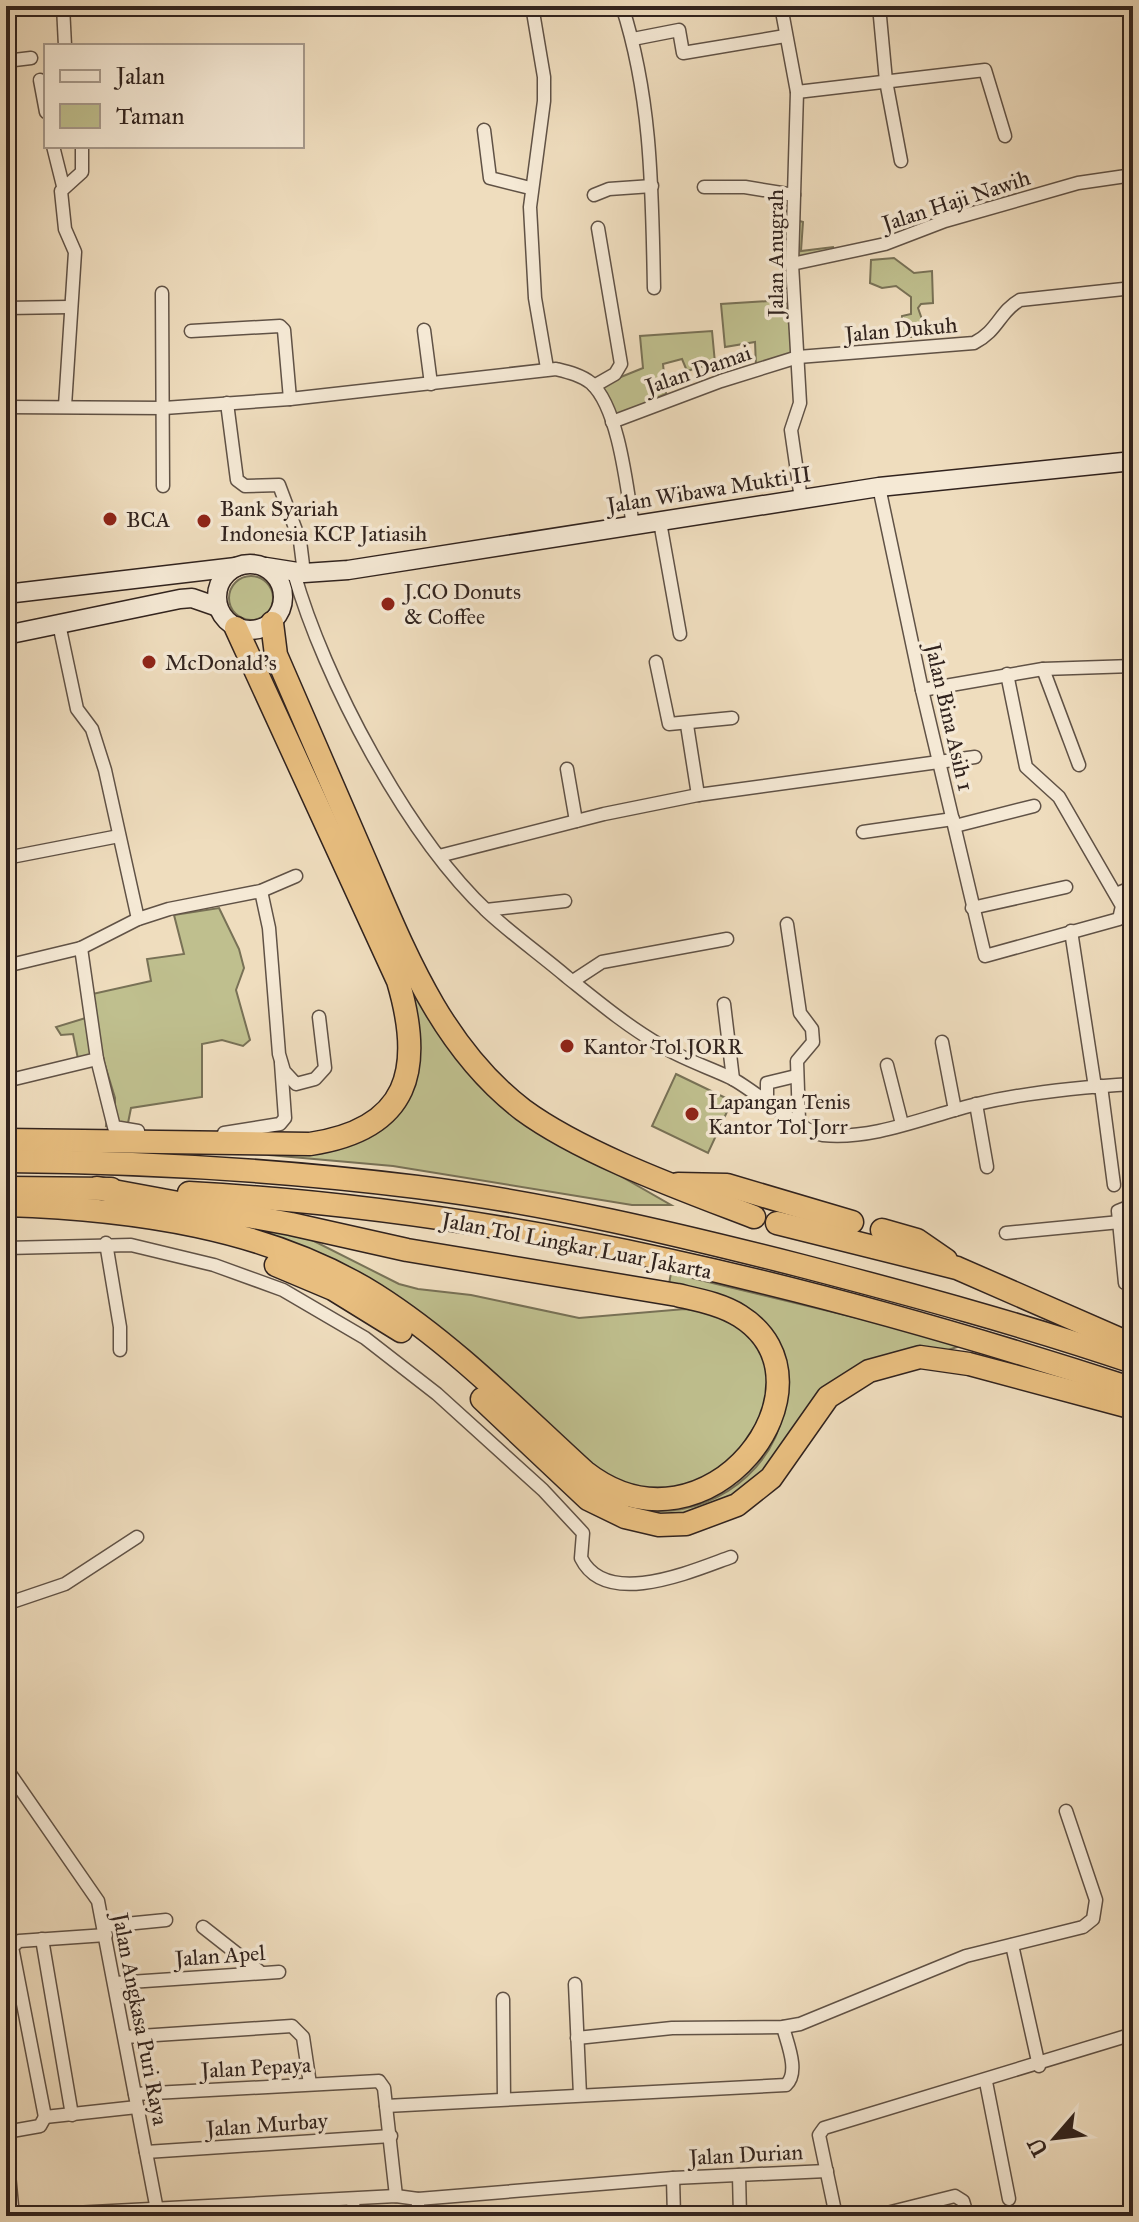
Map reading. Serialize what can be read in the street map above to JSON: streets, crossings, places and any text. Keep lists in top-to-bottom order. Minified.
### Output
{"streets":{"highway":["Jalan Tol Lingkar Luar Jakarta"],"main road":["Jalan Wibawa Mukti II"],"street":["Jalan Haji Nawih","Jalan Anugrah","Jalan Dukuh","Jalan Damai","Jalan Bina Asih 1","Jalan Apel","Jalan Angkasa Puri Raya","Jalan Pepaya","Jalan Murbay","Jalan Durian"]},"crossings":[["Jalan Haji Nawih","Jalan Anugrah"],["Jalan Anugrah","Jalan Dukuh"],["Jalan Anugrah","Jalan Damai"],["Jalan Anugrah","Jalan Wibawa Mukti II"],["Jalan Dukuh","Jalan Damai"],["Jalan Wibawa Mukti II","Jalan Bina Asih 1"],["Jalan Apel","Jalan Angkasa Puri Raya"],["Jalan Angkasa Puri Raya","Jalan Pepaya"],["Jalan Angkasa Puri Raya","Jalan Murbay"],["Jalan Angkasa Puri Raya","Jalan Durian"]],"places":["BCA","Bank Syariah Indonesia KCP Jatiasih","J.CO Donuts & Coffee","McDonald's","Kantor Tol JORR","Lapangan Tenis Kantor Tol Jorr"],"legend":["Jalan","Taman"],"north":"bottom left"}
